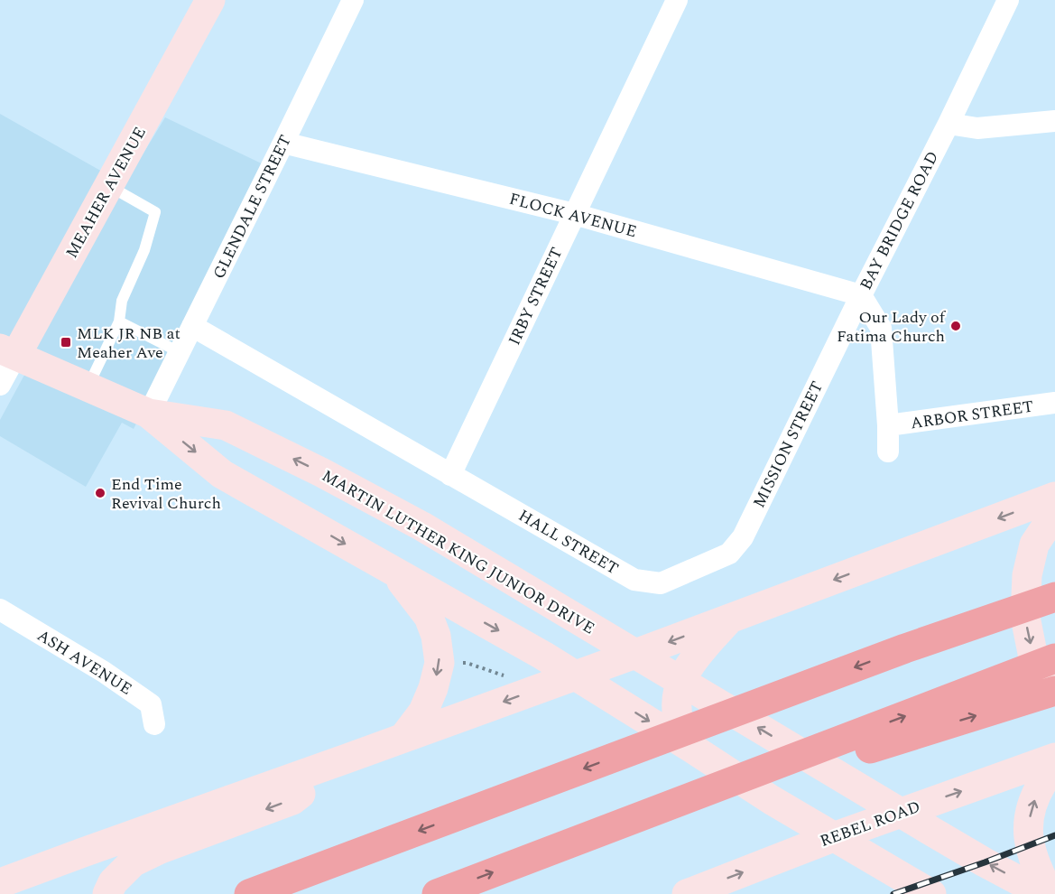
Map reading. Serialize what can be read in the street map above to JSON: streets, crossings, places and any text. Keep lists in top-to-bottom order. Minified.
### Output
{"streets":{"street":["MEAHER AVENUE","GLENDALE STREET","FLOCK AVENUE","BAY BRIDGE ROAD","IRBY STREET","ARBOR STREET","MISSION STREET","HALL STREET","MARTIN LUTHER KING JUNIOR DRIVE","ASH AVENUE","REBEL ROAD"]},"crossings":[["GLENDALE STREET","FLOCK AVENUE"],["GLENDALE STREET","HALL STREET"],["GLENDALE STREET","MARTIN LUTHER KING JUNIOR DRIVE"],["FLOCK AVENUE","BAY BRIDGE ROAD"],["FLOCK AVENUE","IRBY STREET"],["FLOCK AVENUE","MISSION STREET"],["BAY BRIDGE ROAD","ARBOR STREET"],["BAY BRIDGE ROAD","MISSION STREET"],["IRBY STREET","HALL STREET"],["MISSION STREET","HALL STREET"],["MARTIN LUTHER KING JUNIOR DRIVE","REBEL ROAD"]],"places":{"other":["Our Lady of Fatima Church","End Time Revival Church"],"transit":["MLK JR NB at Meaher Ave"]}}
